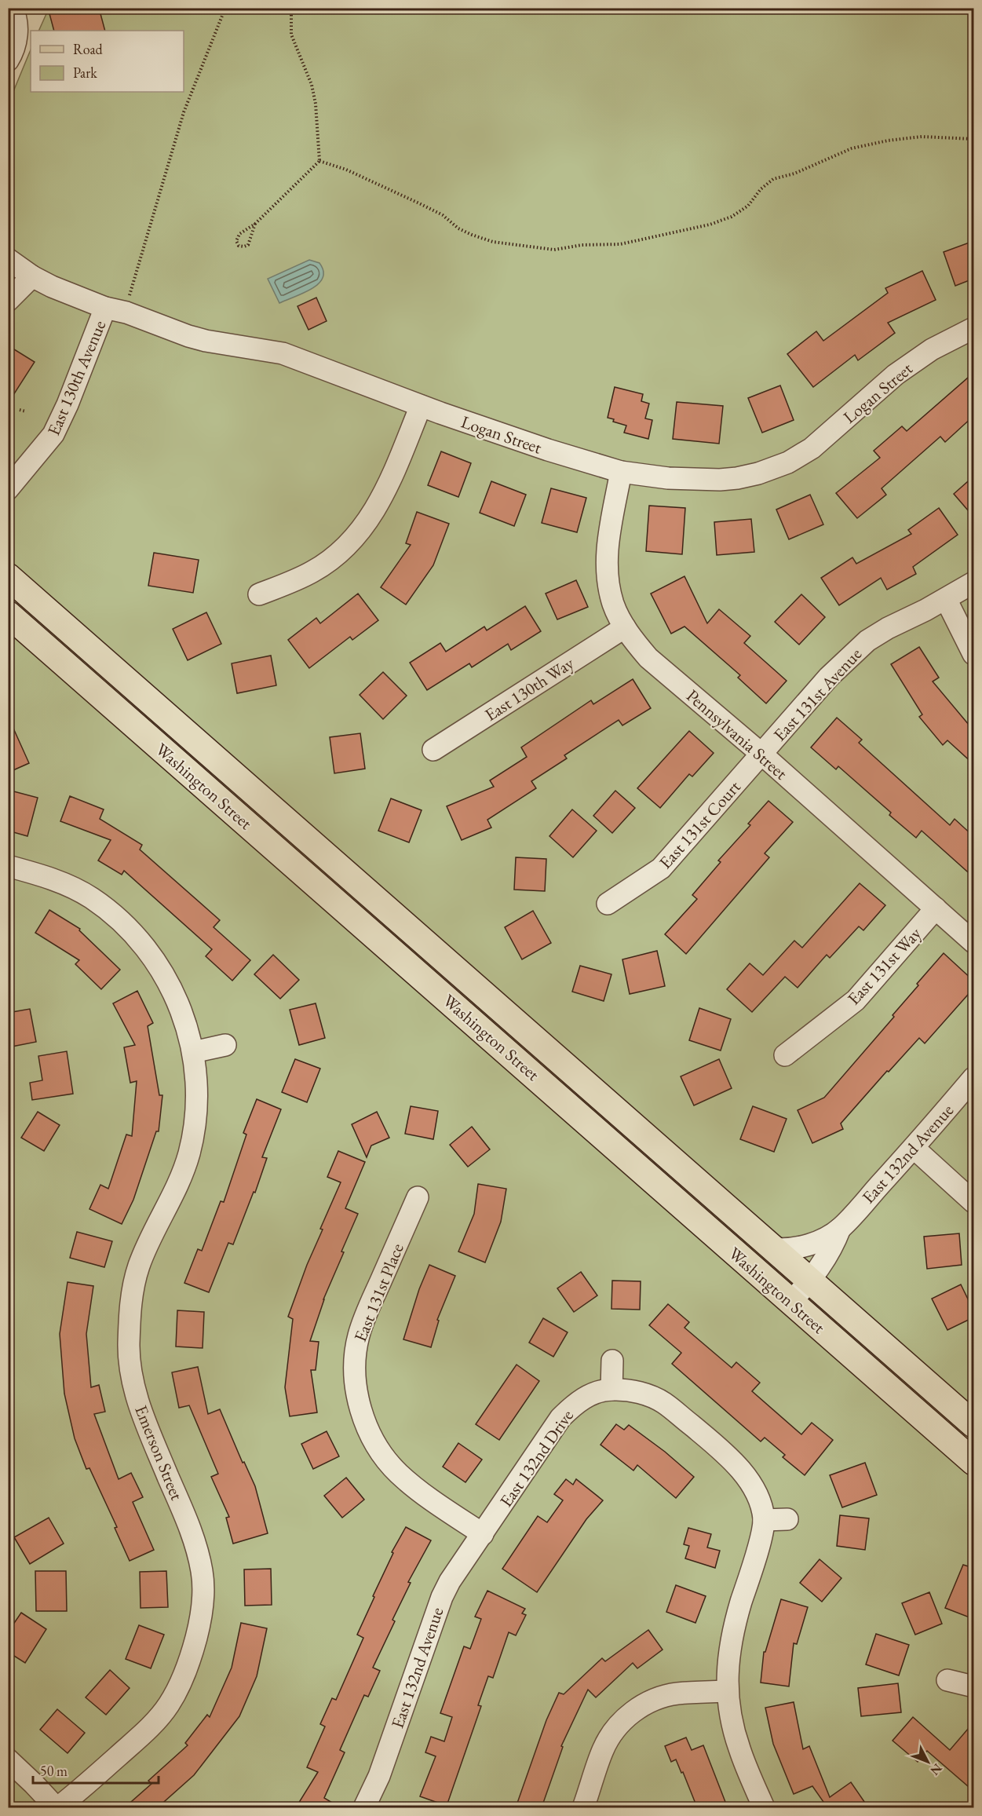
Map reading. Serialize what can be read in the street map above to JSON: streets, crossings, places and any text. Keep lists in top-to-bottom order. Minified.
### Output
{"streets":{"main road":["Washington Street"],"street":["East 130th Avenue","Logan Street","East 130th Way","East 131st Avenue","Pennsylvania Street","East 131st Court","East 131st Way","East 132nd Avenue","East 131st Place","Emerson Street","East 132nd Drive"]},"crossings":[["East 130th Avenue","Logan Street"],["Logan Street","Pennsylvania Street"],["East 130th Way","Pennsylvania Street"],["East 131st Avenue","Pennsylvania Street"],["East 131st Avenue","East 131st Court"],["Pennsylvania Street","East 131st Court"],["Pennsylvania Street","East 131st Way"],["Washington Street","East 132nd Avenue"],["East 132nd Avenue","East 131st Place"],["East 132nd Avenue","East 132nd Drive"],["East 131st Place","East 132nd Drive"]],"legend":["Road","Park"],"scale_bar":"50 m","north":"bottom right"}
